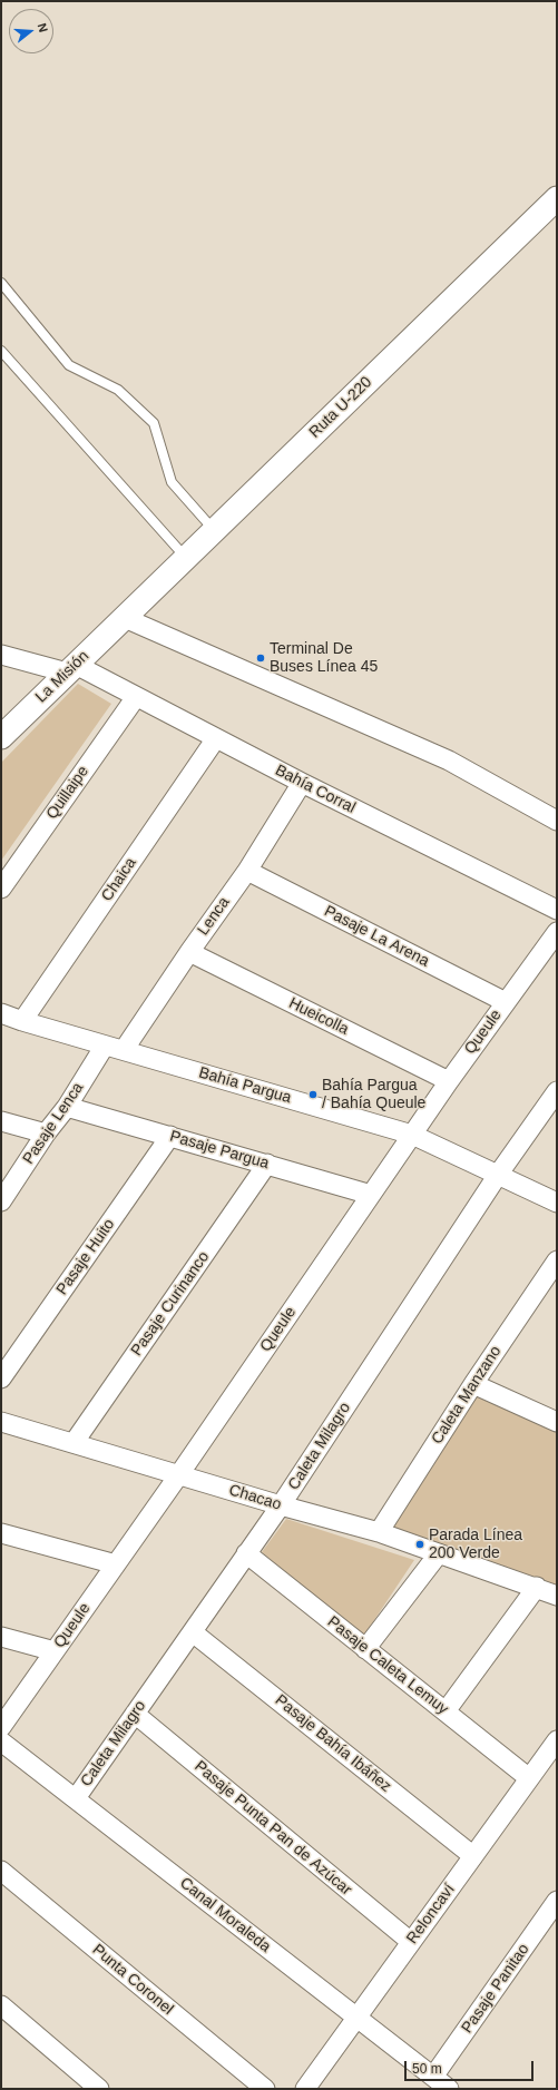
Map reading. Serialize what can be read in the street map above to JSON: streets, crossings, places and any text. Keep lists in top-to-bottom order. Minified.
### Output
{"streets":{"street":["Ruta U-220","La Misión","Bahía Corral","Quillaipe","Chaica","Lenca","Pasaje La Arena","Hueicolla","Queule","Bahía Pargua","Pasaje Lenca","Pasaje Pargua","Pasaje Huito","Pasaje Curinanco","Caleta Manzano","Caleta Milagro","Chacao","Pasaje Caleta Lemuy","Pasaje Bahía Ibáñez","Pasaje Punta Pan de Azúcar","Reloncaví","Canal Moraleda","Punta Coronel","Pasaje Panitao"]},"crossings":[["Ruta U-220","La Misión"],["La Misión","Bahía Corral"],["Bahía Corral","Quillaipe"],["Bahía Corral","Chaica"],["Bahía Corral","Lenca"],["Chaica","Bahía Pargua"],["Lenca","Pasaje La Arena"],["Lenca","Hueicolla"],["Lenca","Bahía Pargua"],["Pasaje La Arena","Queule"],["Hueicolla","Queule"],["Queule","Bahía Pargua"],["Queule","Pasaje Pargua"],["Queule","Chacao"],["Bahía Pargua","Pasaje Lenca"],["Bahía Pargua","Caleta Milagro"],["Pasaje Lenca","Pasaje Pargua"],["Pasaje Pargua","Pasaje Huito"],["Pasaje Pargua","Pasaje Curinanco"],["Pasaje Curinanco","Chacao"],["Caleta Manzano","Chacao"],["Caleta Milagro","Chacao"],["Caleta Milagro","Pasaje Caleta Lemuy"],["Caleta Milagro","Pasaje Bahía Ibáñez"],["Caleta Milagro","Pasaje Punta Pan de Azúcar"],["Caleta Milagro","Canal Moraleda"],["Pasaje Caleta Lemuy","Reloncaví"],["Pasaje Bahía Ibáñez","Reloncaví"],["Pasaje Punta Pan de Azúcar","Reloncaví"],["Reloncaví","Canal Moraleda"],["Canal Moraleda","Pasaje Panitao"]],"places":["Terminal De Buses Línea 45","Bahía Pargua / Bahía Queule","Parada Línea 200 Verde"],"scale_bar":"50 m","north":"right"}
